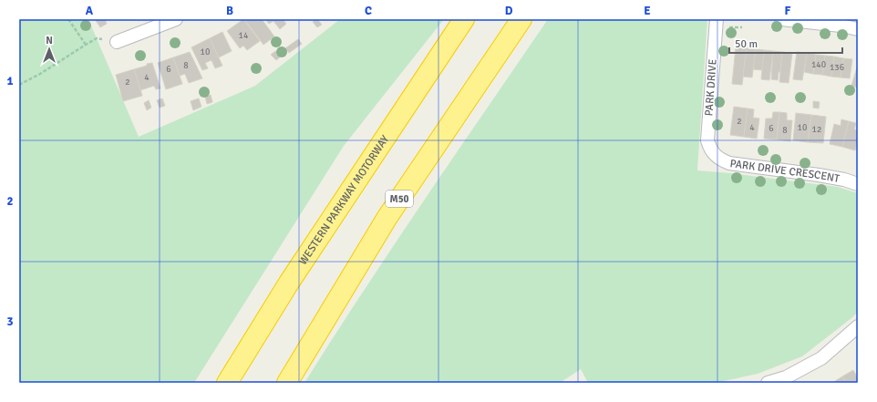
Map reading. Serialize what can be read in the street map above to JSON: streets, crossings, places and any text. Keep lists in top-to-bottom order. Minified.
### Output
{"streets":{"highway":["M50","WESTERN PARKWAY MOTORWAY"],"street":["PARK DRIVE","PARK DRIVE CRESCENT"]},"crossings":[["PARK DRIVE","PARK DRIVE CRESCENT"]],"house_numbers":["14","10","140","8","136","6","4","2","2","4","10","6","12","8"],"scale_bar":"50 m","north":"top","grid":{"columns":["A","B","C","D","E","F"],"rows":["1","2","3"]}}
